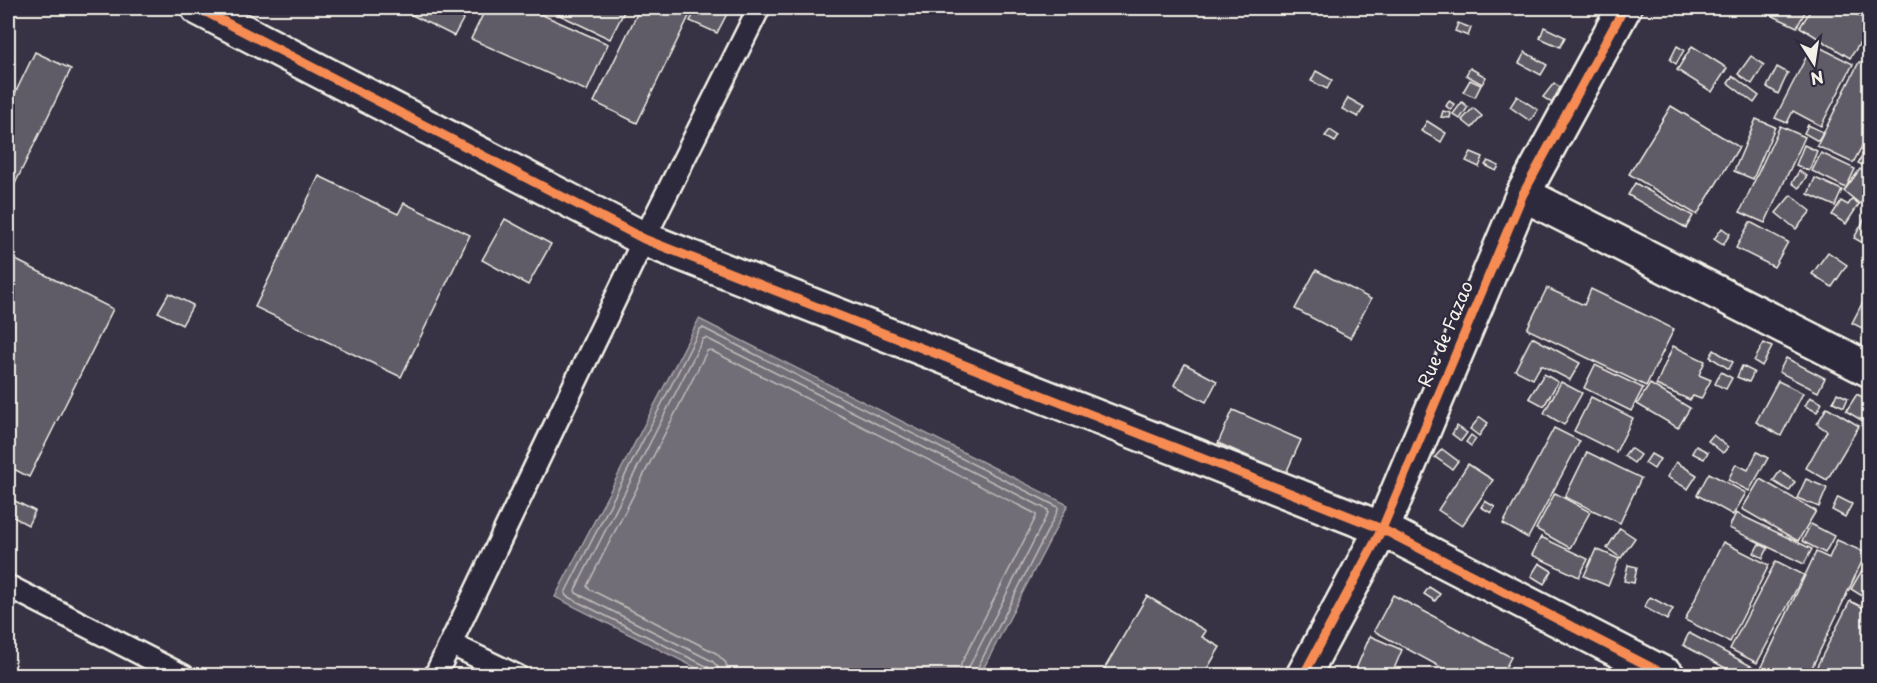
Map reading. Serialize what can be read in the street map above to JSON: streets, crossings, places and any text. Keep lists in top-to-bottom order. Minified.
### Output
{"streets":{"street":["Rue de Fazao"]},"north":"bottom"}
